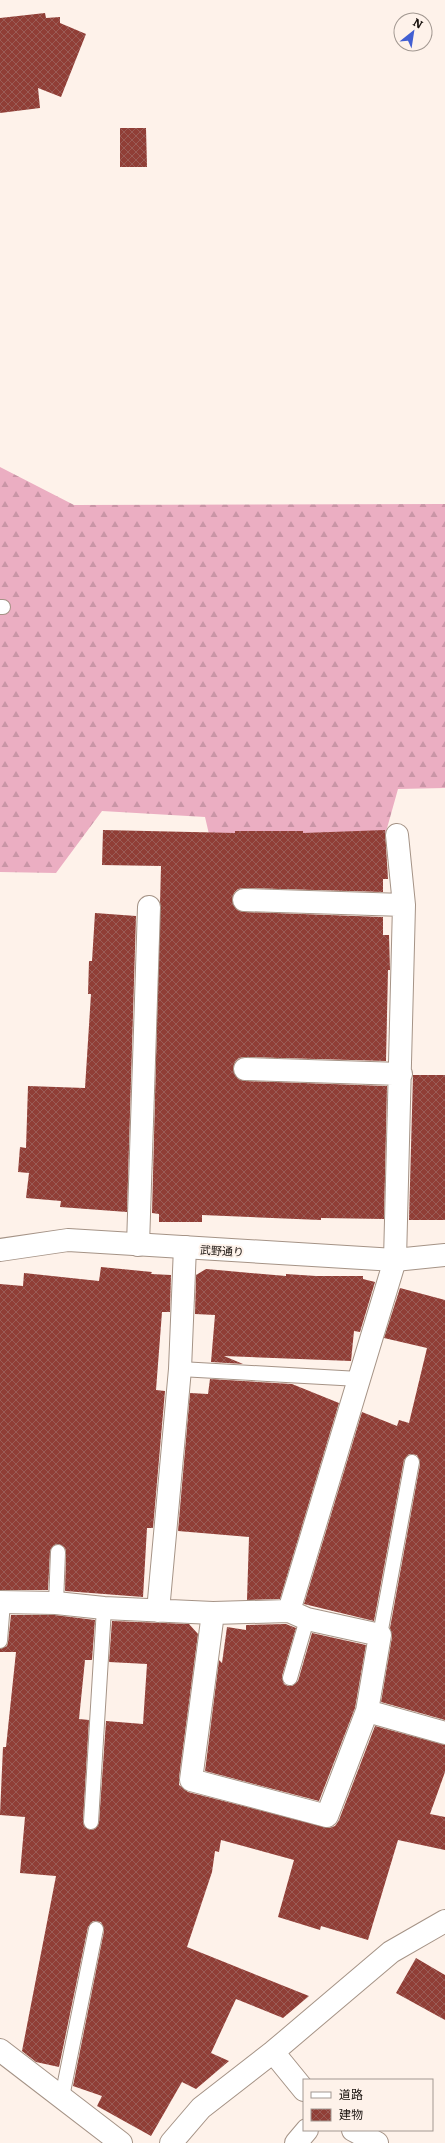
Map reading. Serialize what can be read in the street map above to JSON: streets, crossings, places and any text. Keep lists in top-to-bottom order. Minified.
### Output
{"streets":{"street":["武野通り"]},"legend":["道路","建物"],"north":"top right"}
